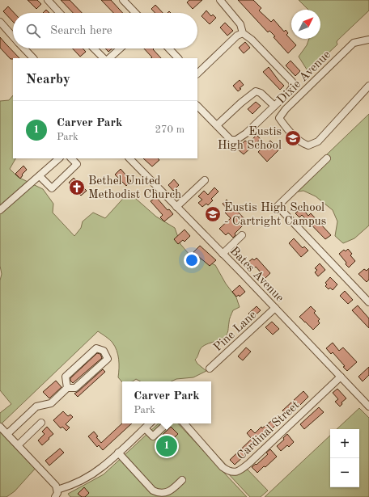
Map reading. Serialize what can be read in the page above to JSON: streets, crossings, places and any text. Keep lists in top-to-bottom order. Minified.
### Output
{"streets":{"street":["Dixie Avenue","Bates Avenue","Pine Lane","Cardinal Street"]},"crossings":[["Bates Avenue","Pine Lane"],["Bates Avenue","Cardinal Street"]],"places":{"school or university":["Eustis High School","Eustis High School - Cartright Campus"],"church":["Bethel United Methodist Church"]},"north":"top right","page":{"search":"Search here","heading":"Nearby","list":[{"mark":"1","name":"Carver Park","note":"Park","value":"270 m"}],"popup":["Carver Park","Park"],"map_buttons":["+","−"],"pins":"1"}}
